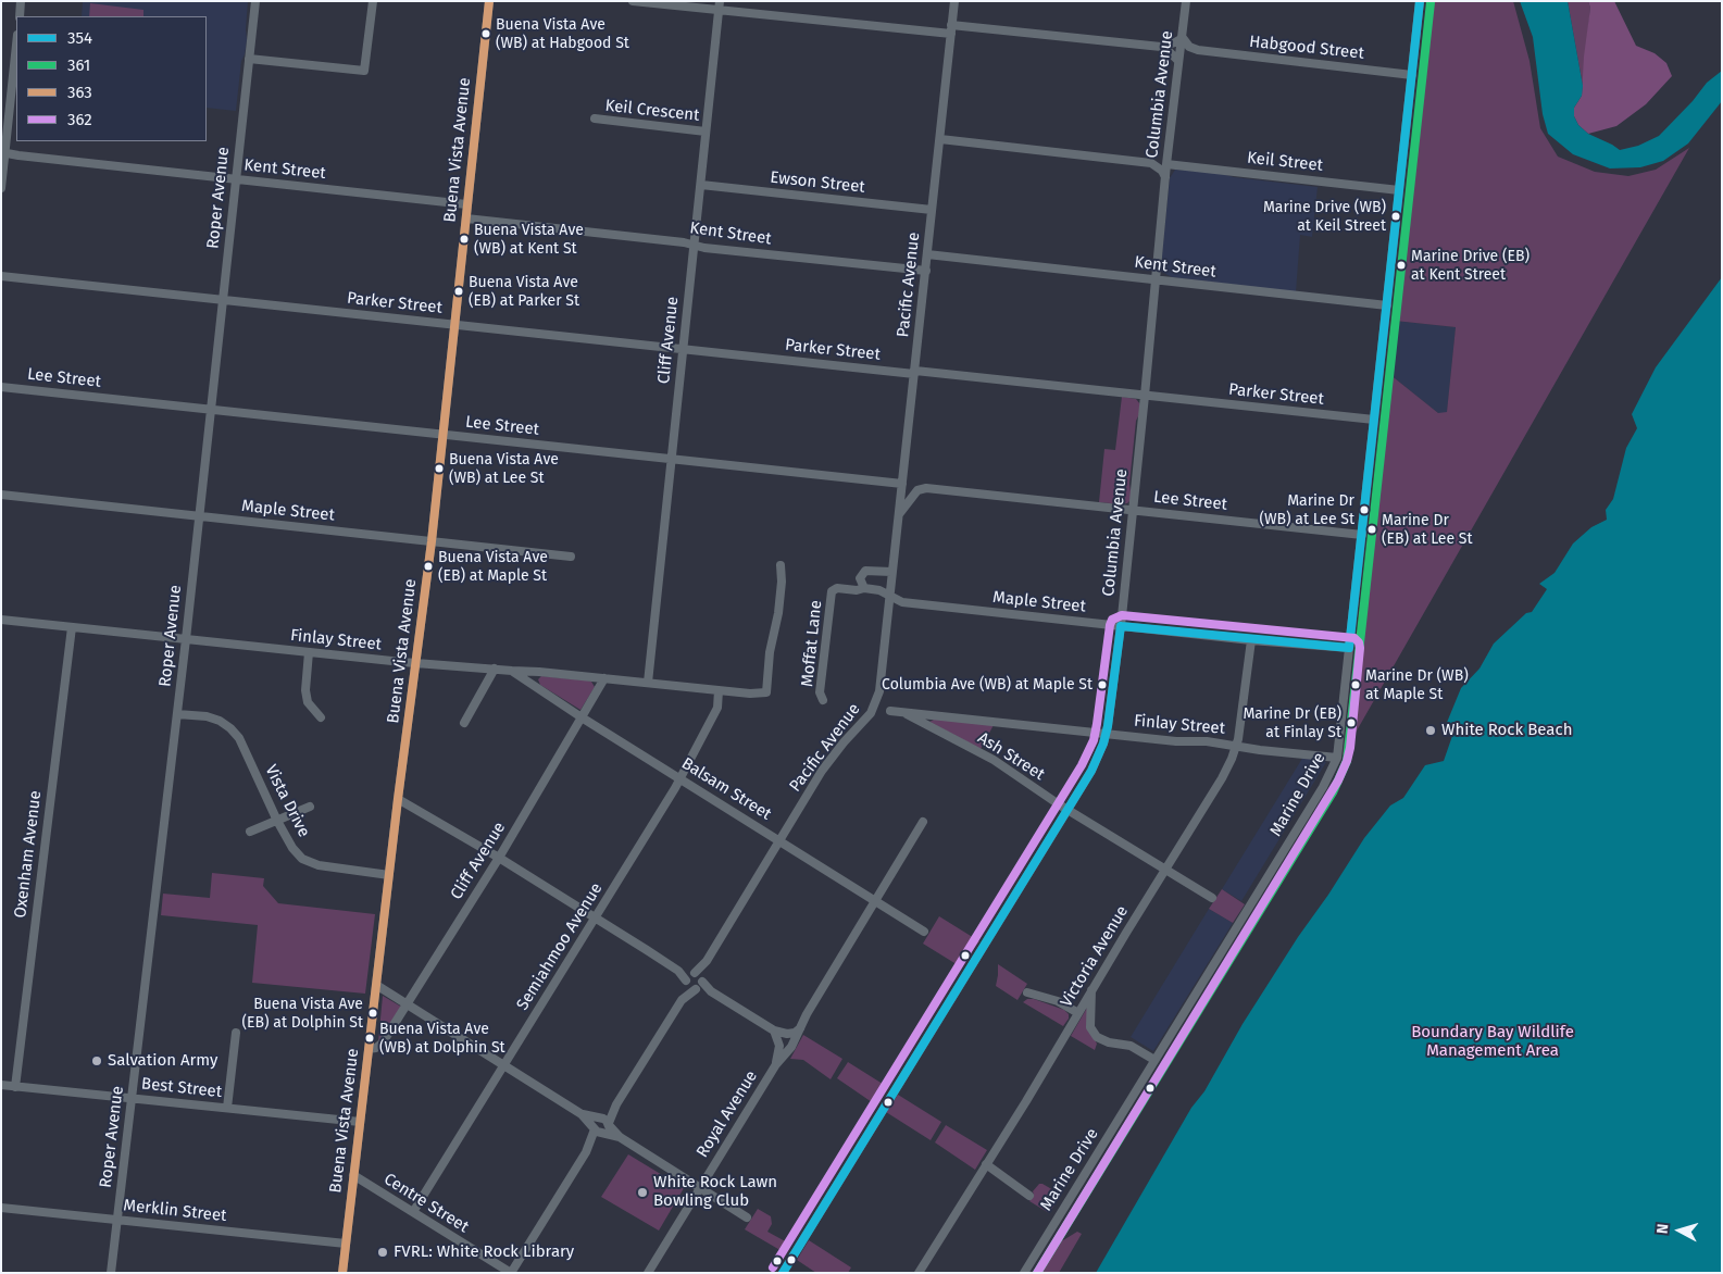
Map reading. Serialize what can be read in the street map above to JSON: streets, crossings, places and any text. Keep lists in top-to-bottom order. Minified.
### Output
{"streets":{"street":["Habgood Street","Columbia Avenue","Keil Crescent","Buena Vista Avenue","Keil Street","Kent Street","Ewson Street","Roper Avenue","Pacific Avenue","Parker Street","Cliff Avenue","Lee Street","Maple Street","Finlay Street","Moffat Lane","Ash Street","Balsam Street","Marine Drive","Vista Drive","Oxenham Avenue","Semiahmoo Avenue","Victoria Avenue","Best Street","Royal Avenue","Centre Street","Merklin Street"]},"crossings":[["Habgood Street","Marine Drive"],["Columbia Avenue","Keil Street"],["Columbia Avenue","Kent Street"],["Columbia Avenue","Parker Street"],["Columbia Avenue","Lee Street"],["Columbia Avenue","Maple Street"],["Columbia Avenue","Finlay Street"],["Columbia Avenue","Ash Street"],["Keil Crescent","Cliff Avenue"],["Buena Vista Avenue","Kent Street"],["Buena Vista Avenue","Parker Street"],["Buena Vista Avenue","Cliff Avenue"],["Buena Vista Avenue","Lee Street"],["Buena Vista Avenue","Maple Street"],["Buena Vista Avenue","Finlay Street"],["Buena Vista Avenue","Vista Drive"],["Buena Vista Avenue","Best Street"],["Buena Vista Avenue","Centre Street"],["Buena Vista Avenue","Merklin Street"],["Keil Street","Marine Drive"],["Kent Street","Roper Avenue"],["Kent Street","Pacific Avenue"],["Kent Street","Cliff Avenue"],["Kent Street","Marine Drive"],["Ewson Street","Pacific Avenue"],["Ewson Street","Cliff Avenue"],["Roper Avenue","Parker Street"],["Roper Avenue","Lee Street"],["Roper Avenue","Maple Street"],["Roper Avenue","Finlay Street"],["Roper Avenue","Vista Drive"],["Roper Avenue","Best Street"],["Roper Avenue","Merklin Street"],["Pacific Avenue","Parker Street"],["Pacific Avenue","Lee Street"],["Pacific Avenue","Maple Street"],["Pacific Avenue","Balsam Street"],["Parker Street","Cliff Avenue"],["Parker Street","Marine Drive"],["Cliff Avenue","Lee Street"],["Cliff Avenue","Finlay Street"],["Cliff Avenue","Balsam Street"],["Lee Street","Marine Drive"],["Maple Street","Marine Drive"],["Maple Street","Victoria Avenue"],["Finlay Street","Ash Street"],["Finlay Street","Balsam Street"],["Finlay Street","Marine Drive"],["Finlay Street","Oxenham Avenue"],["Finlay Street","Semiahmoo Avenue"],["Finlay Street","Victoria Avenue"],["Ash Street","Victoria Avenue"],["Balsam Street","Semiahmoo Avenue"],["Balsam Street","Royal Avenue"],["Oxenham Avenue","Best Street"],["Semiahmoo Avenue","Centre Street"]],"parks":["Boundary Bay Wildlife Management Area"],"places":["Buena Vista Ave (WB) at Habgood St","Marine Drive (WB) at Keil Street","Buena Vista Ave (WB) at Kent St","Marine Drive (EB) at Kent Street","Buena Vista Ave (EB) at Parker St","Buena Vista Ave (WB) at Lee St","Marine Dr (WB) at Lee St","Marine Dr (EB) at Lee St","Buena Vista Ave (EB) at Maple St","Columbia Ave (WB) at Maple St","Marine Dr (WB) at Maple St","Marine Dr (EB) at Finlay St","White Rock Beach","Buena Vista Ave (EB) at Dolphin St","Buena Vista Ave (WB) at Dolphin St","Salvation Army","White Rock Lawn Bowling Club","FVRL: White Rock Library"],"lines":["transit line 354","transit line 363","transit line 361","transit line 362"],"legend":["354","361","363","362"],"north":"left"}
